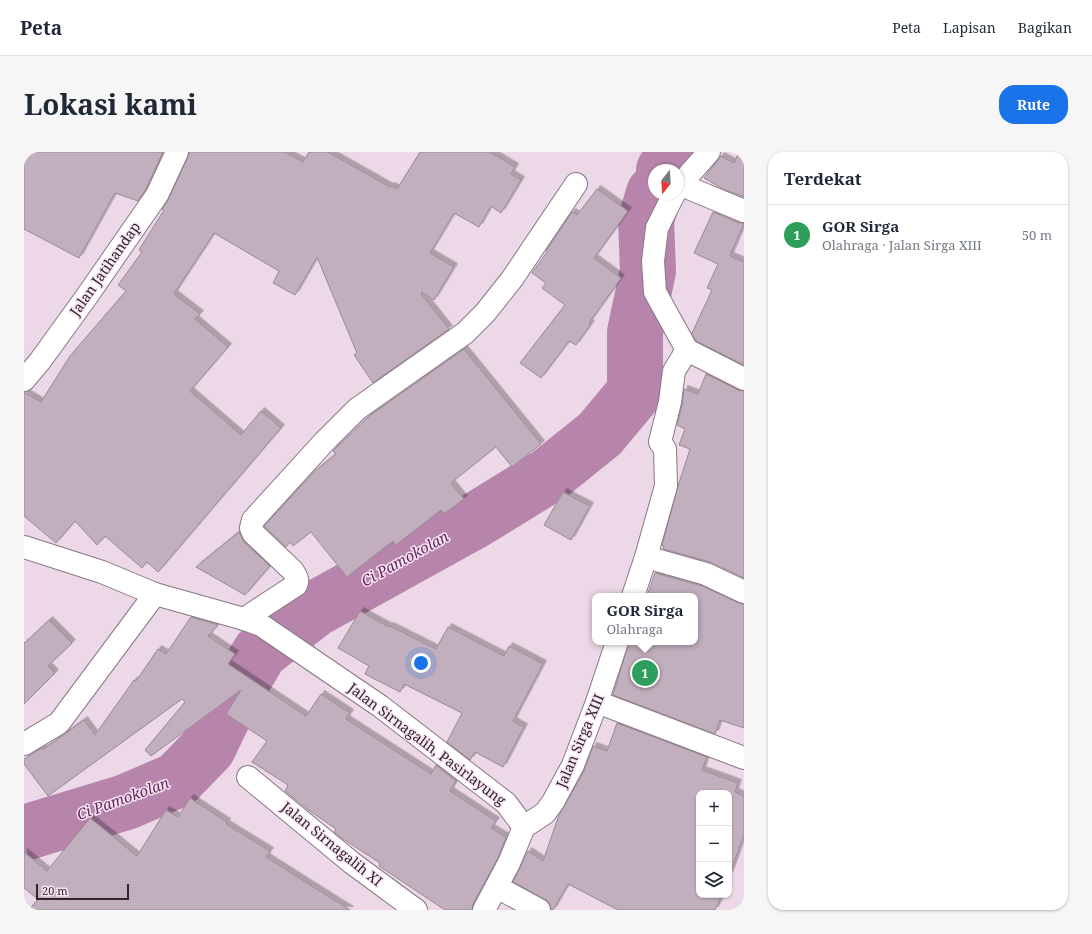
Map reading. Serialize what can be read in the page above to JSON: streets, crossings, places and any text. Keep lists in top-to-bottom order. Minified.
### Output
{"streets":{"street":["Jalan Jatihandap","Jalan Sirga XIII","Jalan Sirnagalih, Pasirlayung","Jalan Sirnagalih XI"]},"crossings":[["Jalan Sirga XIII","Jalan Sirnagalih, Pasirlayung"]],"water":["Ci Pamokolan"],"scale_bar":"20 m","north":"bottom","page":{"header":"Peta","nav":["Peta","Lapisan","Bagikan"],"title":"Lokasi kami","buttons":"Rute","heading":"Terdekat","list":[{"mark":"1","name":"GOR Sirga","note":"Olahraga · Jalan Sirga XIII","value":"50 m"}],"popup":["GOR Sirga","Olahraga"],"pins":"1","map_buttons":["+","−"],"scale":"20 m"}}
